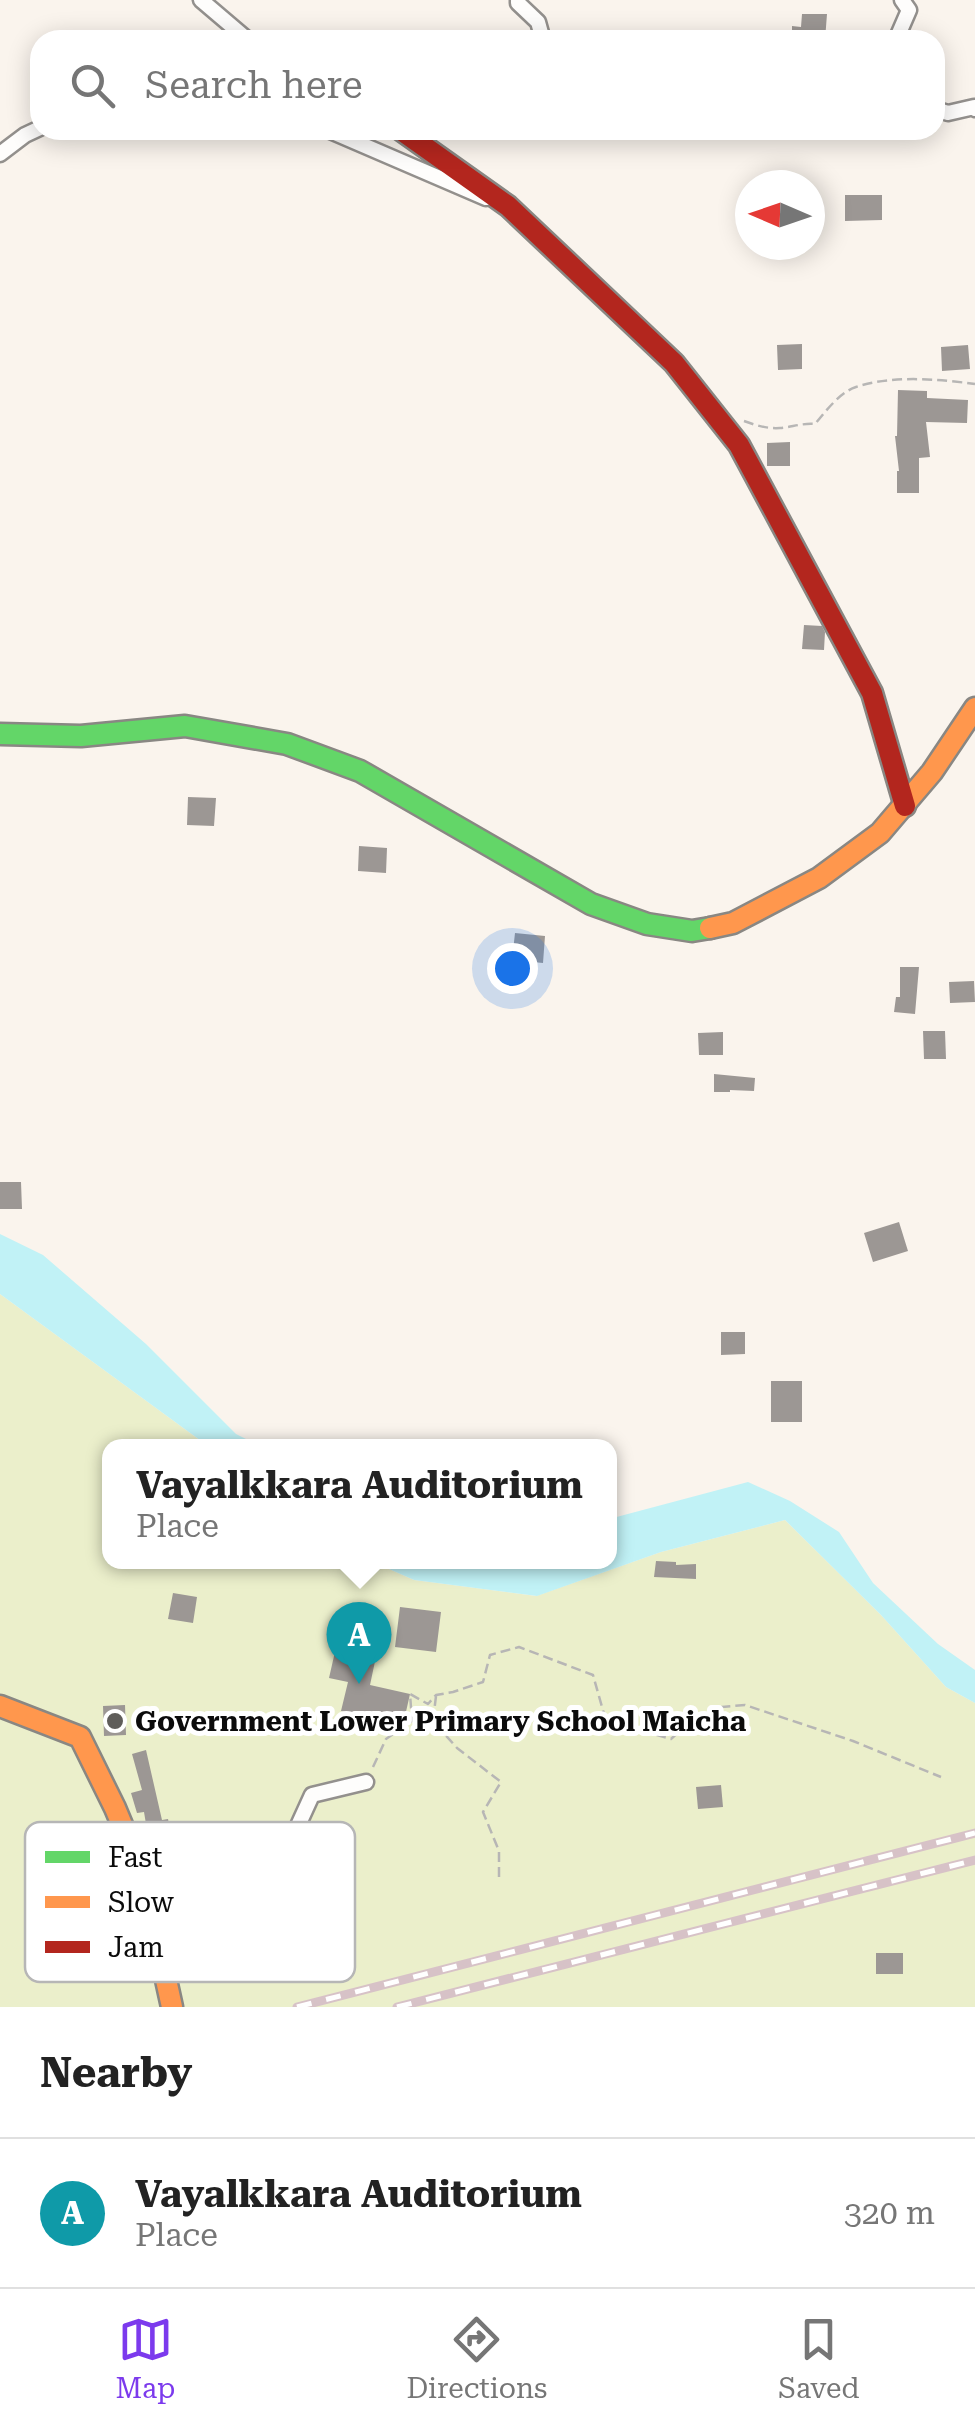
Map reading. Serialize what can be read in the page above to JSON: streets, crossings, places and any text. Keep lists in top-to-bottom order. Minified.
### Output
{"places":["Government Lower Primary School Maicha"],"legend":["Fast","Slow","Jam"],"north":"left","page":{"search":"Search here","popup":["Vayalkkara Auditorium","Place"],"pins":"A","heading":"Nearby","list":[{"mark":"A","name":"Vayalkkara Auditorium","note":"Place","value":"320 m"}],"nav":["Map","Directions","Saved"]}}
